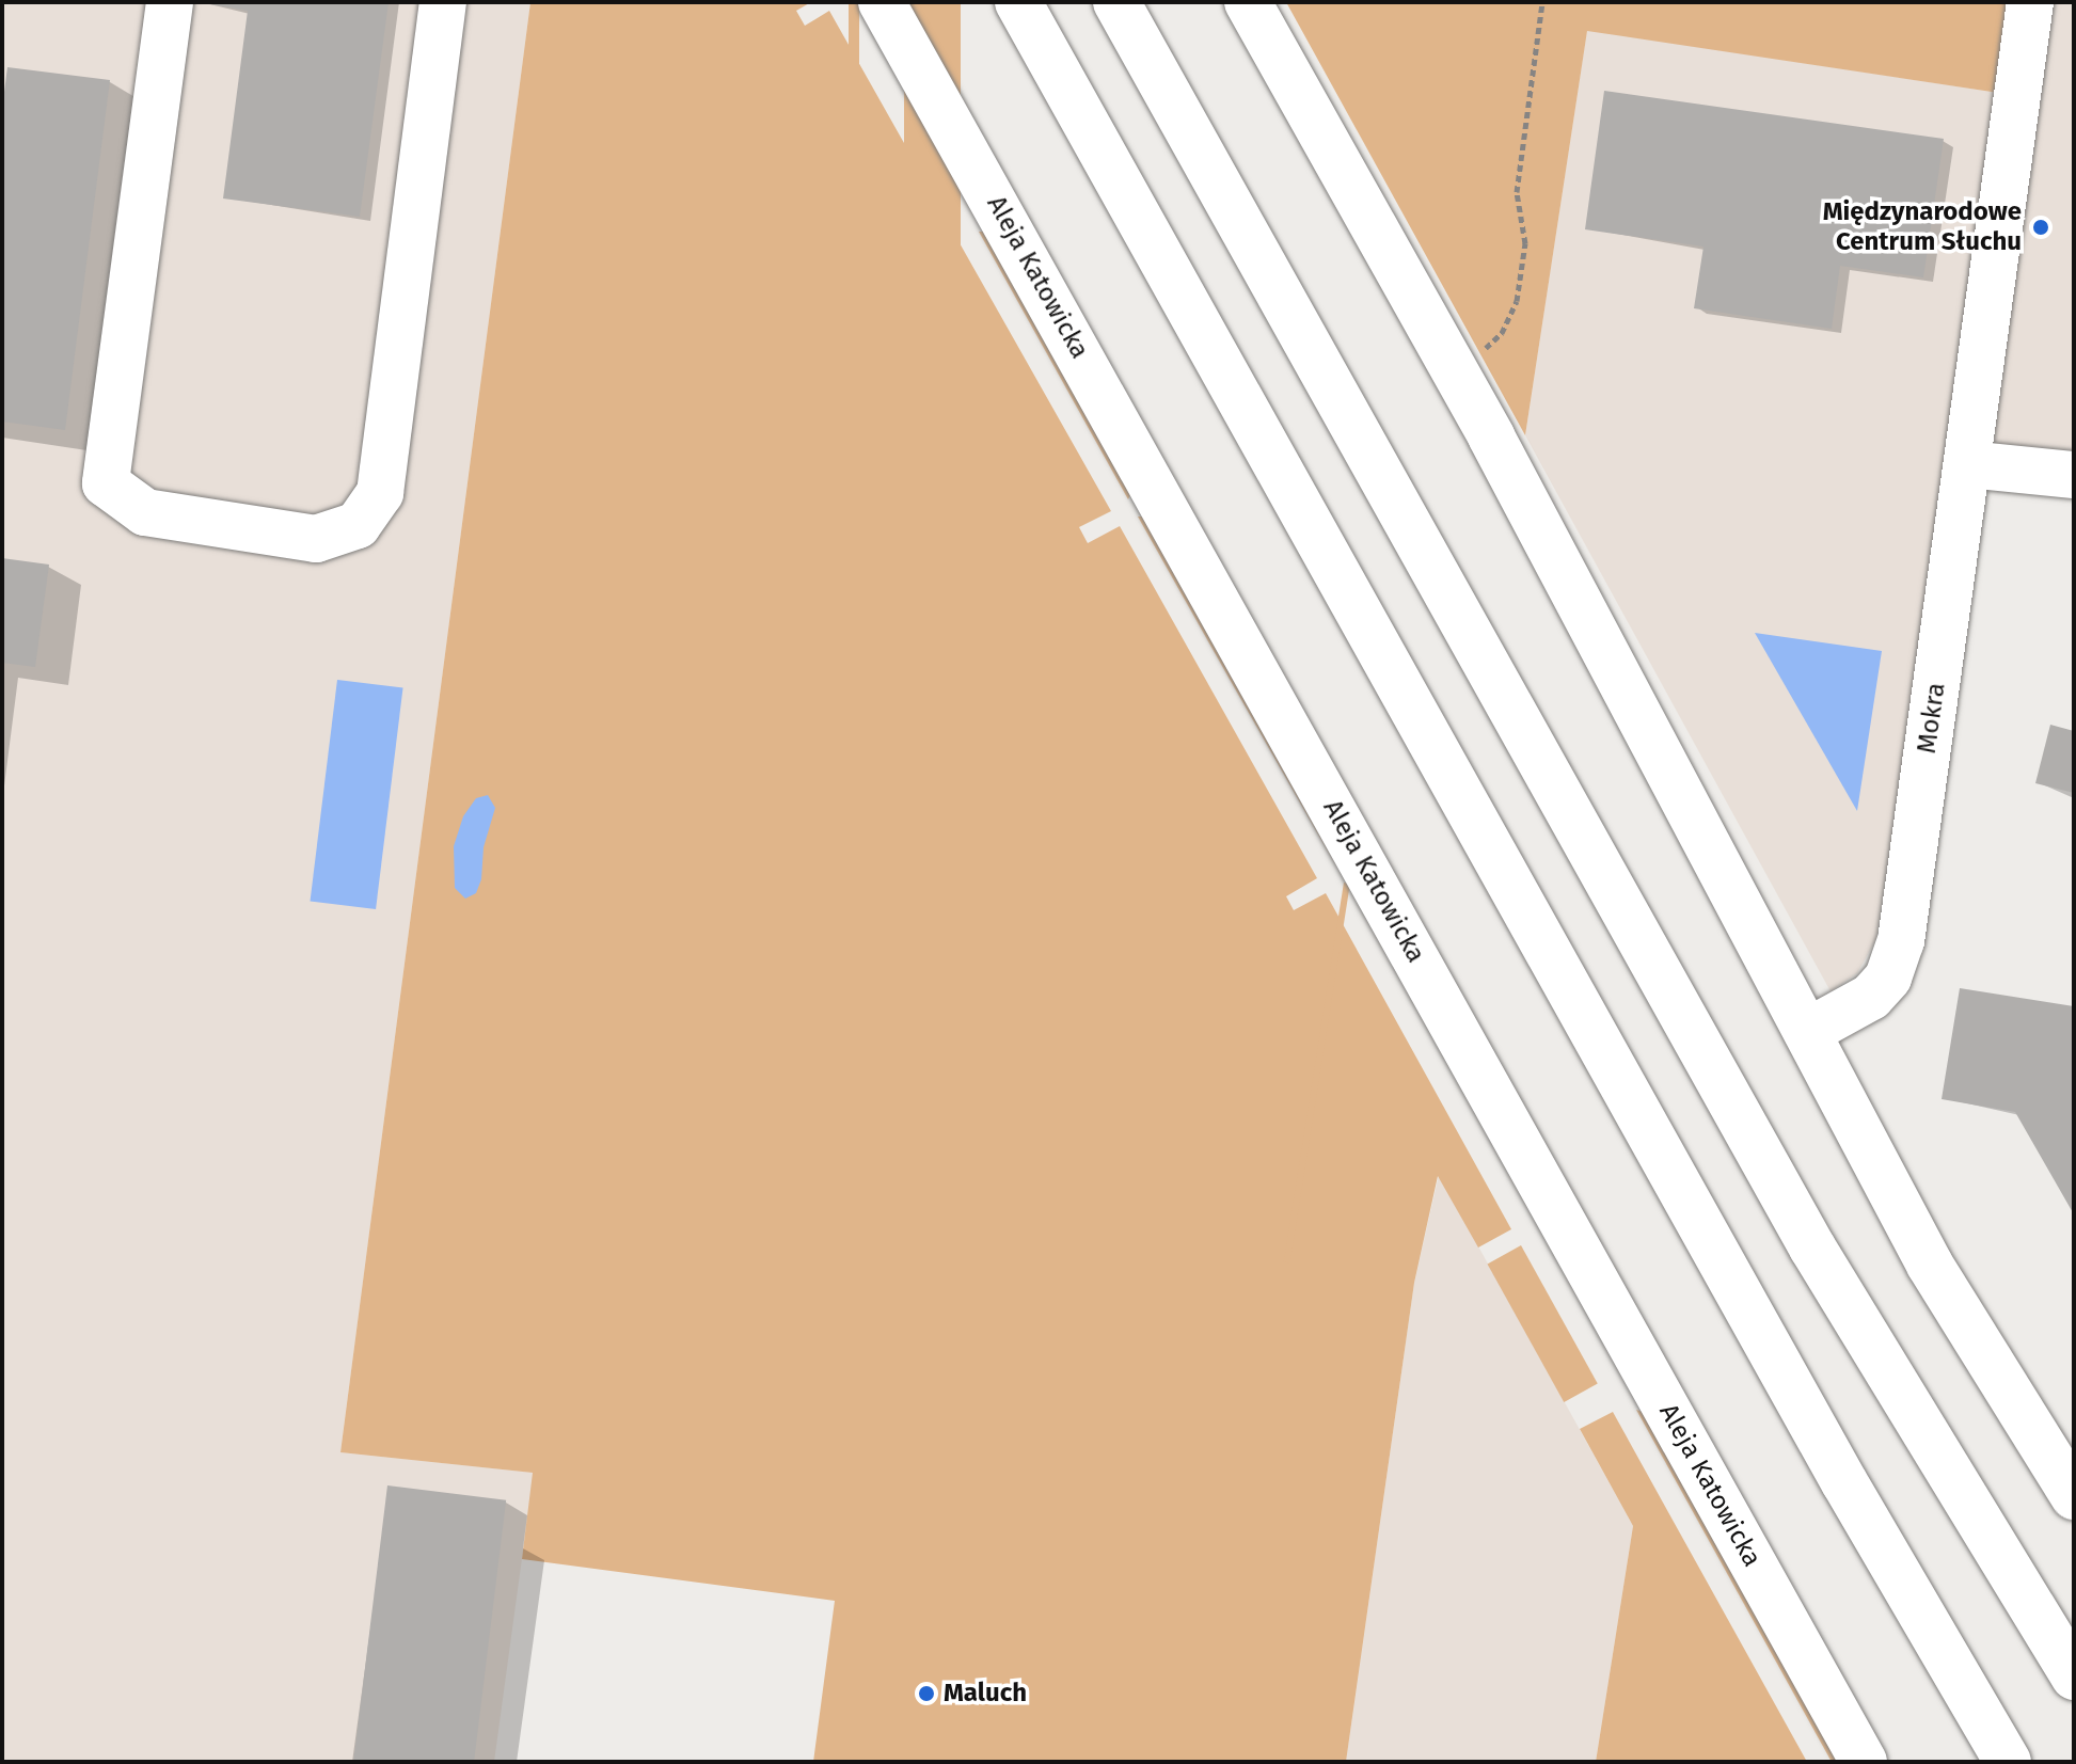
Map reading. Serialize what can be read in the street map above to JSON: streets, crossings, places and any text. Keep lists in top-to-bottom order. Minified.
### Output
{"streets":{"main road":["Aleja Katowicka","Mokra"]},"places":["Międzynarodowe Centrum Słuchu","Maluch"]}
